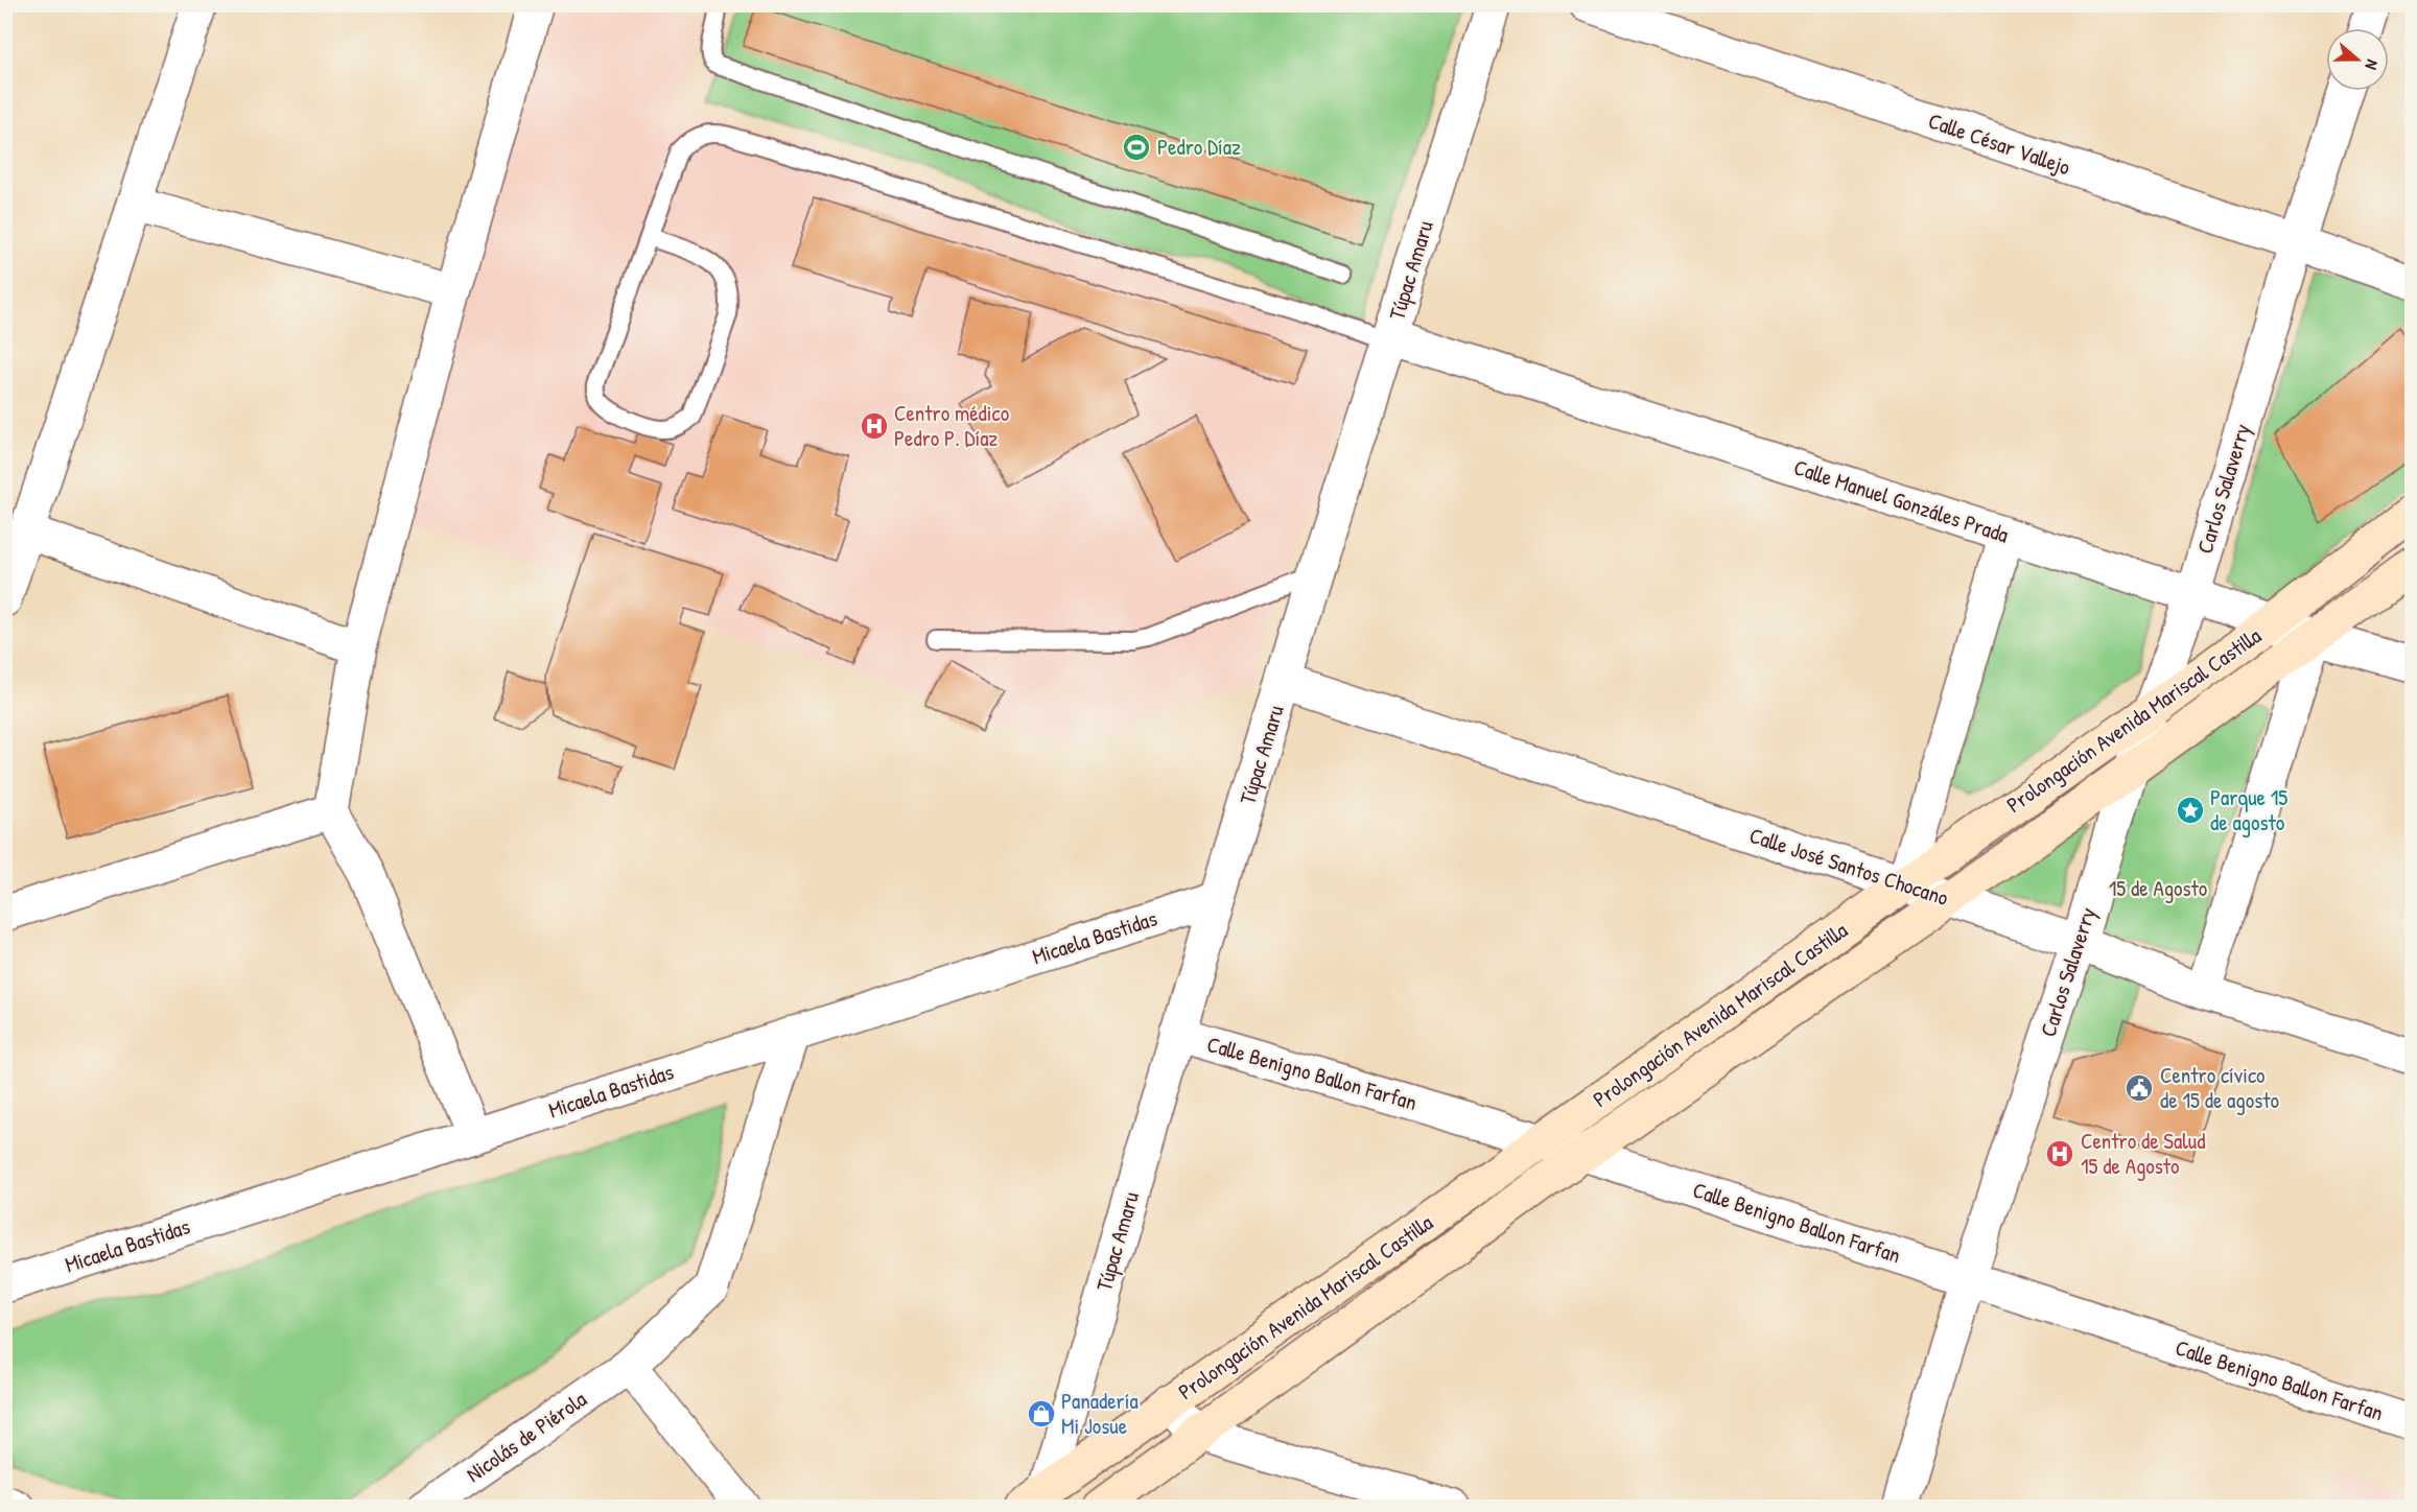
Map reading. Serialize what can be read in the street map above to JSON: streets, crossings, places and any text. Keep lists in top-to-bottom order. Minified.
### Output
{"streets":{"main road":["Prolongación Avenida Mariscal Castilla"],"street":["Calle César Vallejo","Túpac Amaru","Carlos Salaverry","Calle Manuel Gonzáles Prada","Calle José Santos Chocano","Micaela Bastidas","Calle Benigno Ballon Farfan","Nicolás de Piérola"]},"crossings":[["Calle César Vallejo","Carlos Salaverry"],["Túpac Amaru","Calle Manuel Gonzáles Prada"],["Túpac Amaru","Prolongación Avenida Mariscal Castilla"],["Túpac Amaru","Calle José Santos Chocano"],["Túpac Amaru","Micaela Bastidas"],["Túpac Amaru","Calle Benigno Ballon Farfan"],["Carlos Salaverry","Calle Manuel Gonzáles Prada"],["Carlos Salaverry","Prolongación Avenida Mariscal Castilla"],["Carlos Salaverry","Calle José Santos Chocano"],["Carlos Salaverry","Calle Benigno Ballon Farfan"],["Calle Manuel Gonzáles Prada","Prolongación Avenida Mariscal Castilla"],["Prolongación Avenida Mariscal Castilla","Calle José Santos Chocano"],["Prolongación Avenida Mariscal Castilla","Calle Benigno Ballon Farfan"],["Micaela Bastidas","Nicolás de Piérola"]],"parks":["15 de Agosto"],"places":{"sports":["Pedro Díaz"],"hospital":["Centro médico Pedro P. Díaz","Centro de Salud 15 de Agosto"],"place":["Parque 15 de agosto"],"public building":["Centro cívico de 15 de agosto"],"shop":["Panadería Mi Josue"]},"north":"right"}
